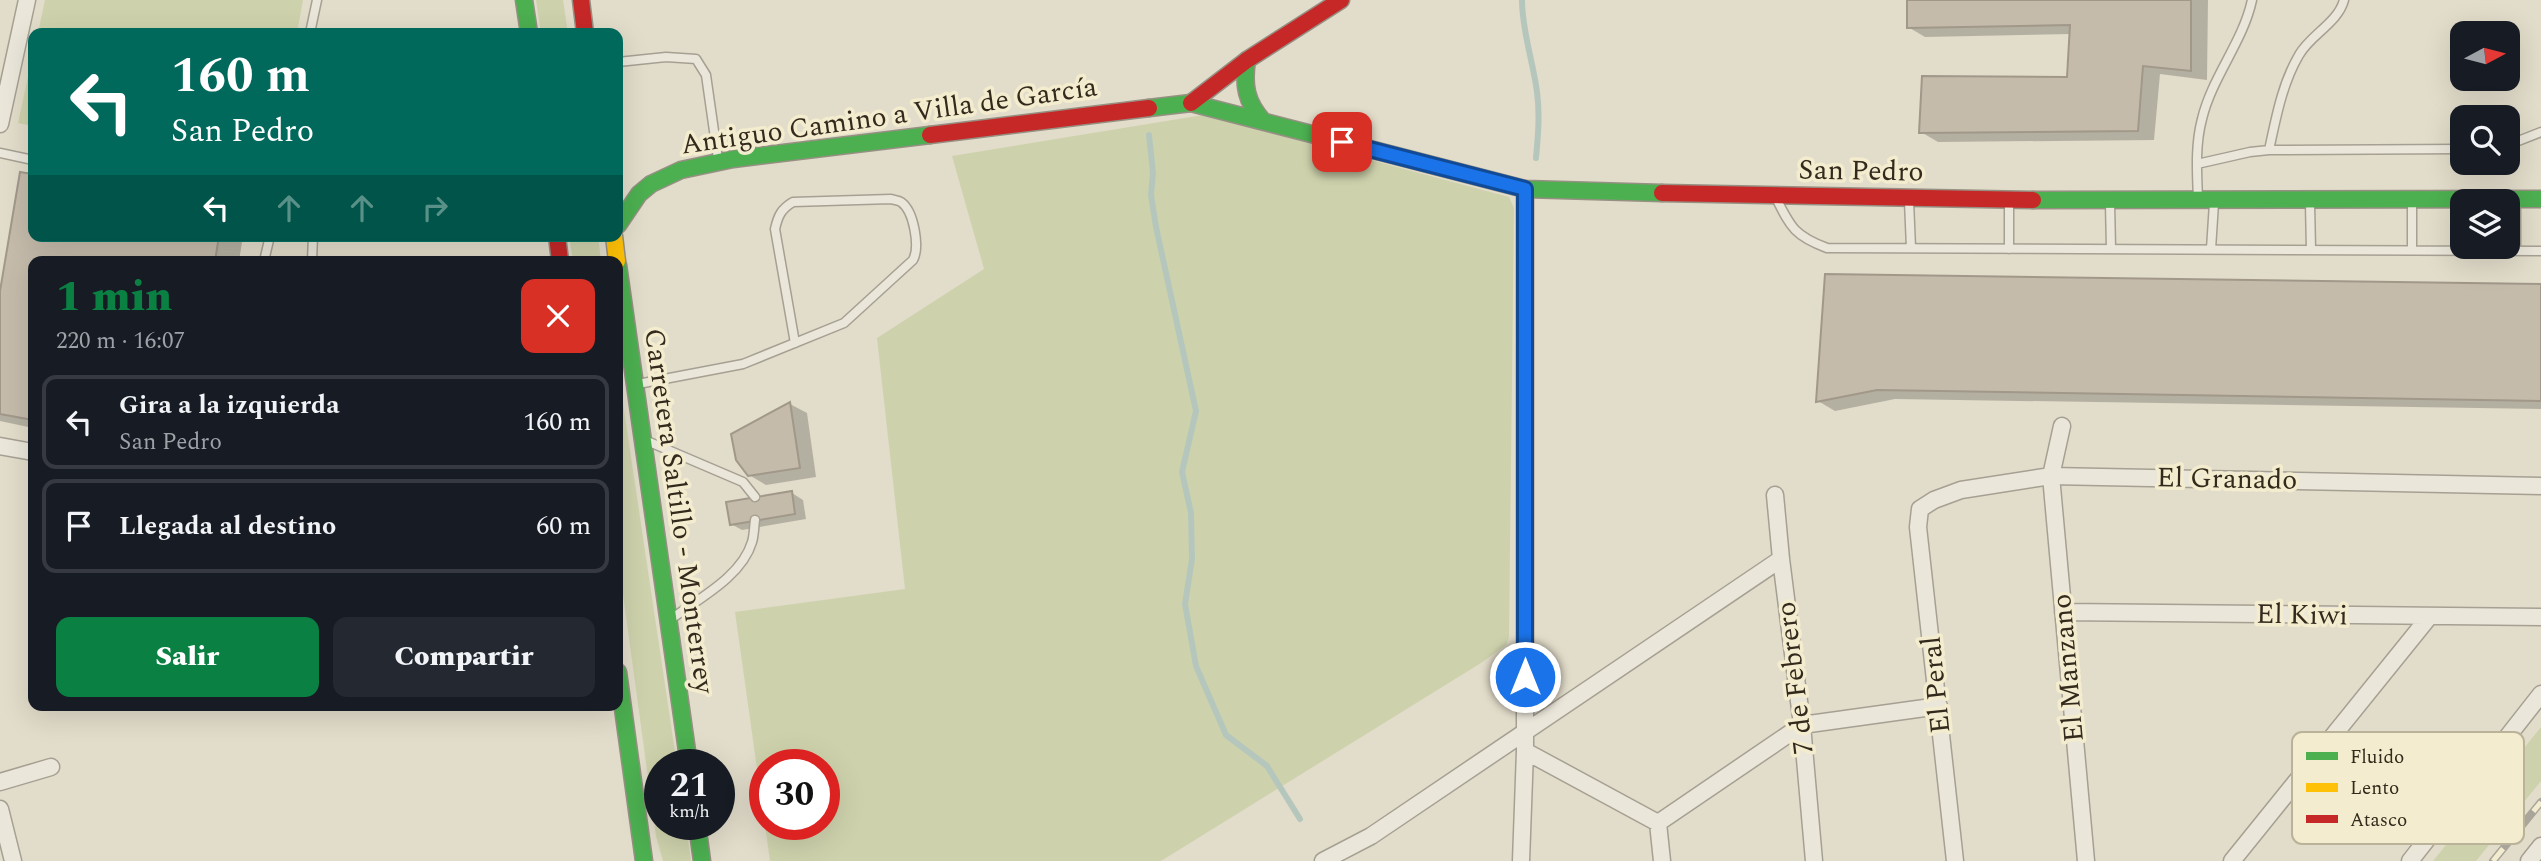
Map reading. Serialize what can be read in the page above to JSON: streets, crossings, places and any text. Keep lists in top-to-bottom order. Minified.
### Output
{"streets":{"main road":["Antiguo Camino a Villa de García","San Pedro","Carretera Saltillo - Monterrey"],"street":["El Granado","El Kiwi","El Manzano","7 de Febrero","El Peral"]},"crossings":[["Antiguo Camino a Villa de García","San Pedro"],["El Granado","El Manzano"],["El Granado","El Peral"],["El Kiwi","El Manzano"]],"legend":["Fluido","Lento","Atasco"],"north":"right","page":{"turn":["160 m","San Pedro"],"heading":["1 min","220 m · 16:07"],"list":[{"name":"Gira a la izquierda","note":"San Pedro","value":"160 m"},{"name":"Llegada al destino","value":"60 m"}],"buttons":["Salir","Compartir"],"speed":"21 km/h","limit":"30"}}
